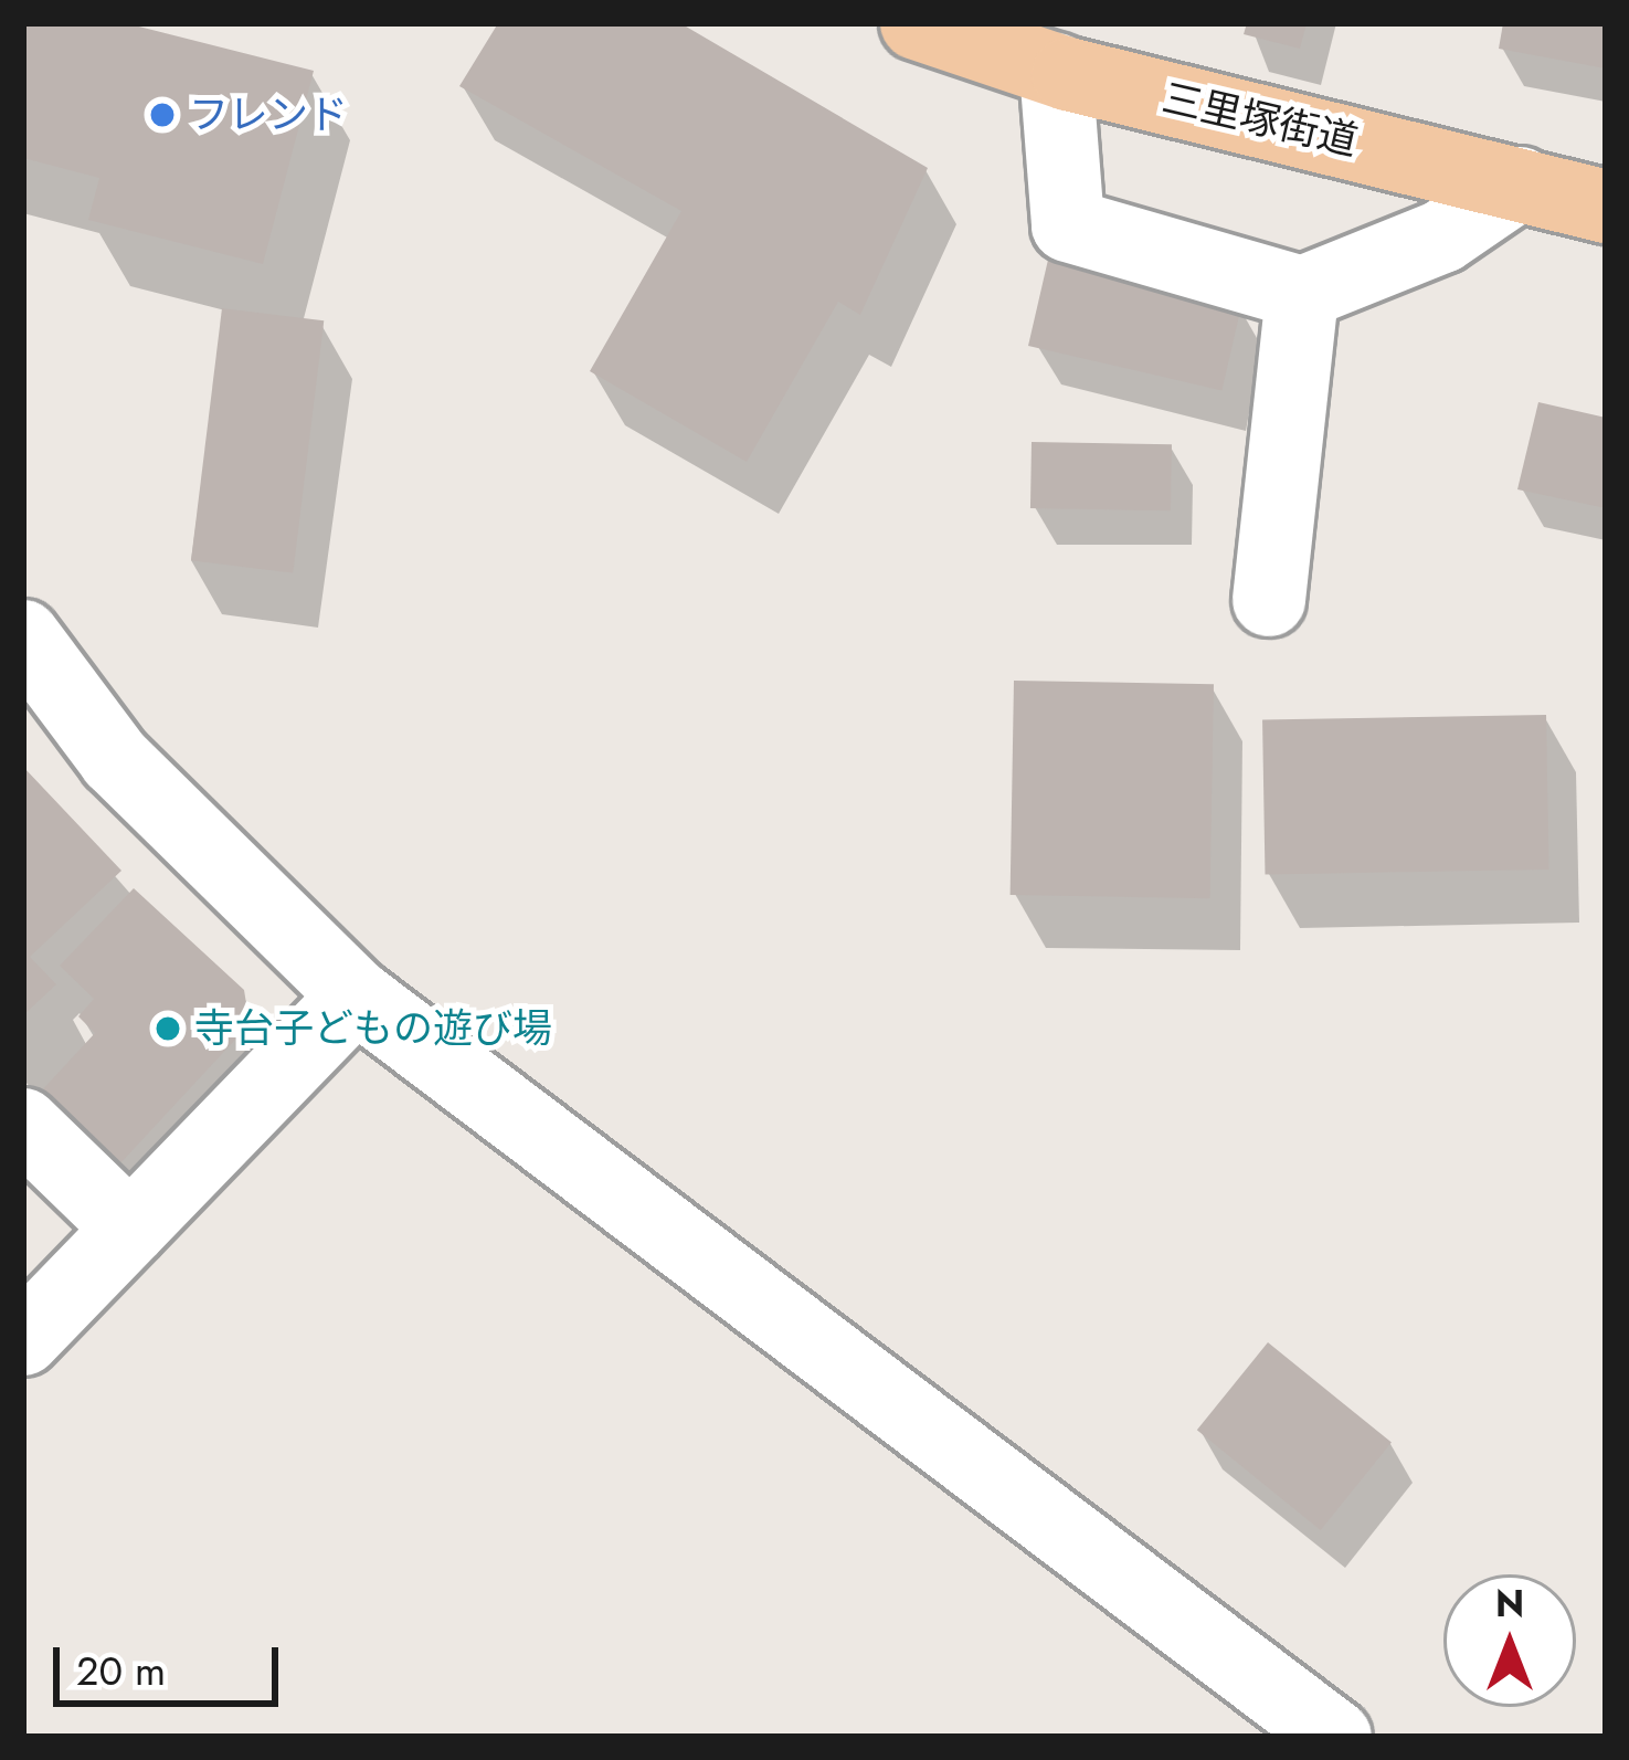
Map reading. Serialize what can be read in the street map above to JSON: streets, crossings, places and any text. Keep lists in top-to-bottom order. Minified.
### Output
{"streets":{"main road":["三里塚街道"]},"places":["フレンド","寺台子どもの遊び場"],"scale_bar":"20 m","north":"top"}
